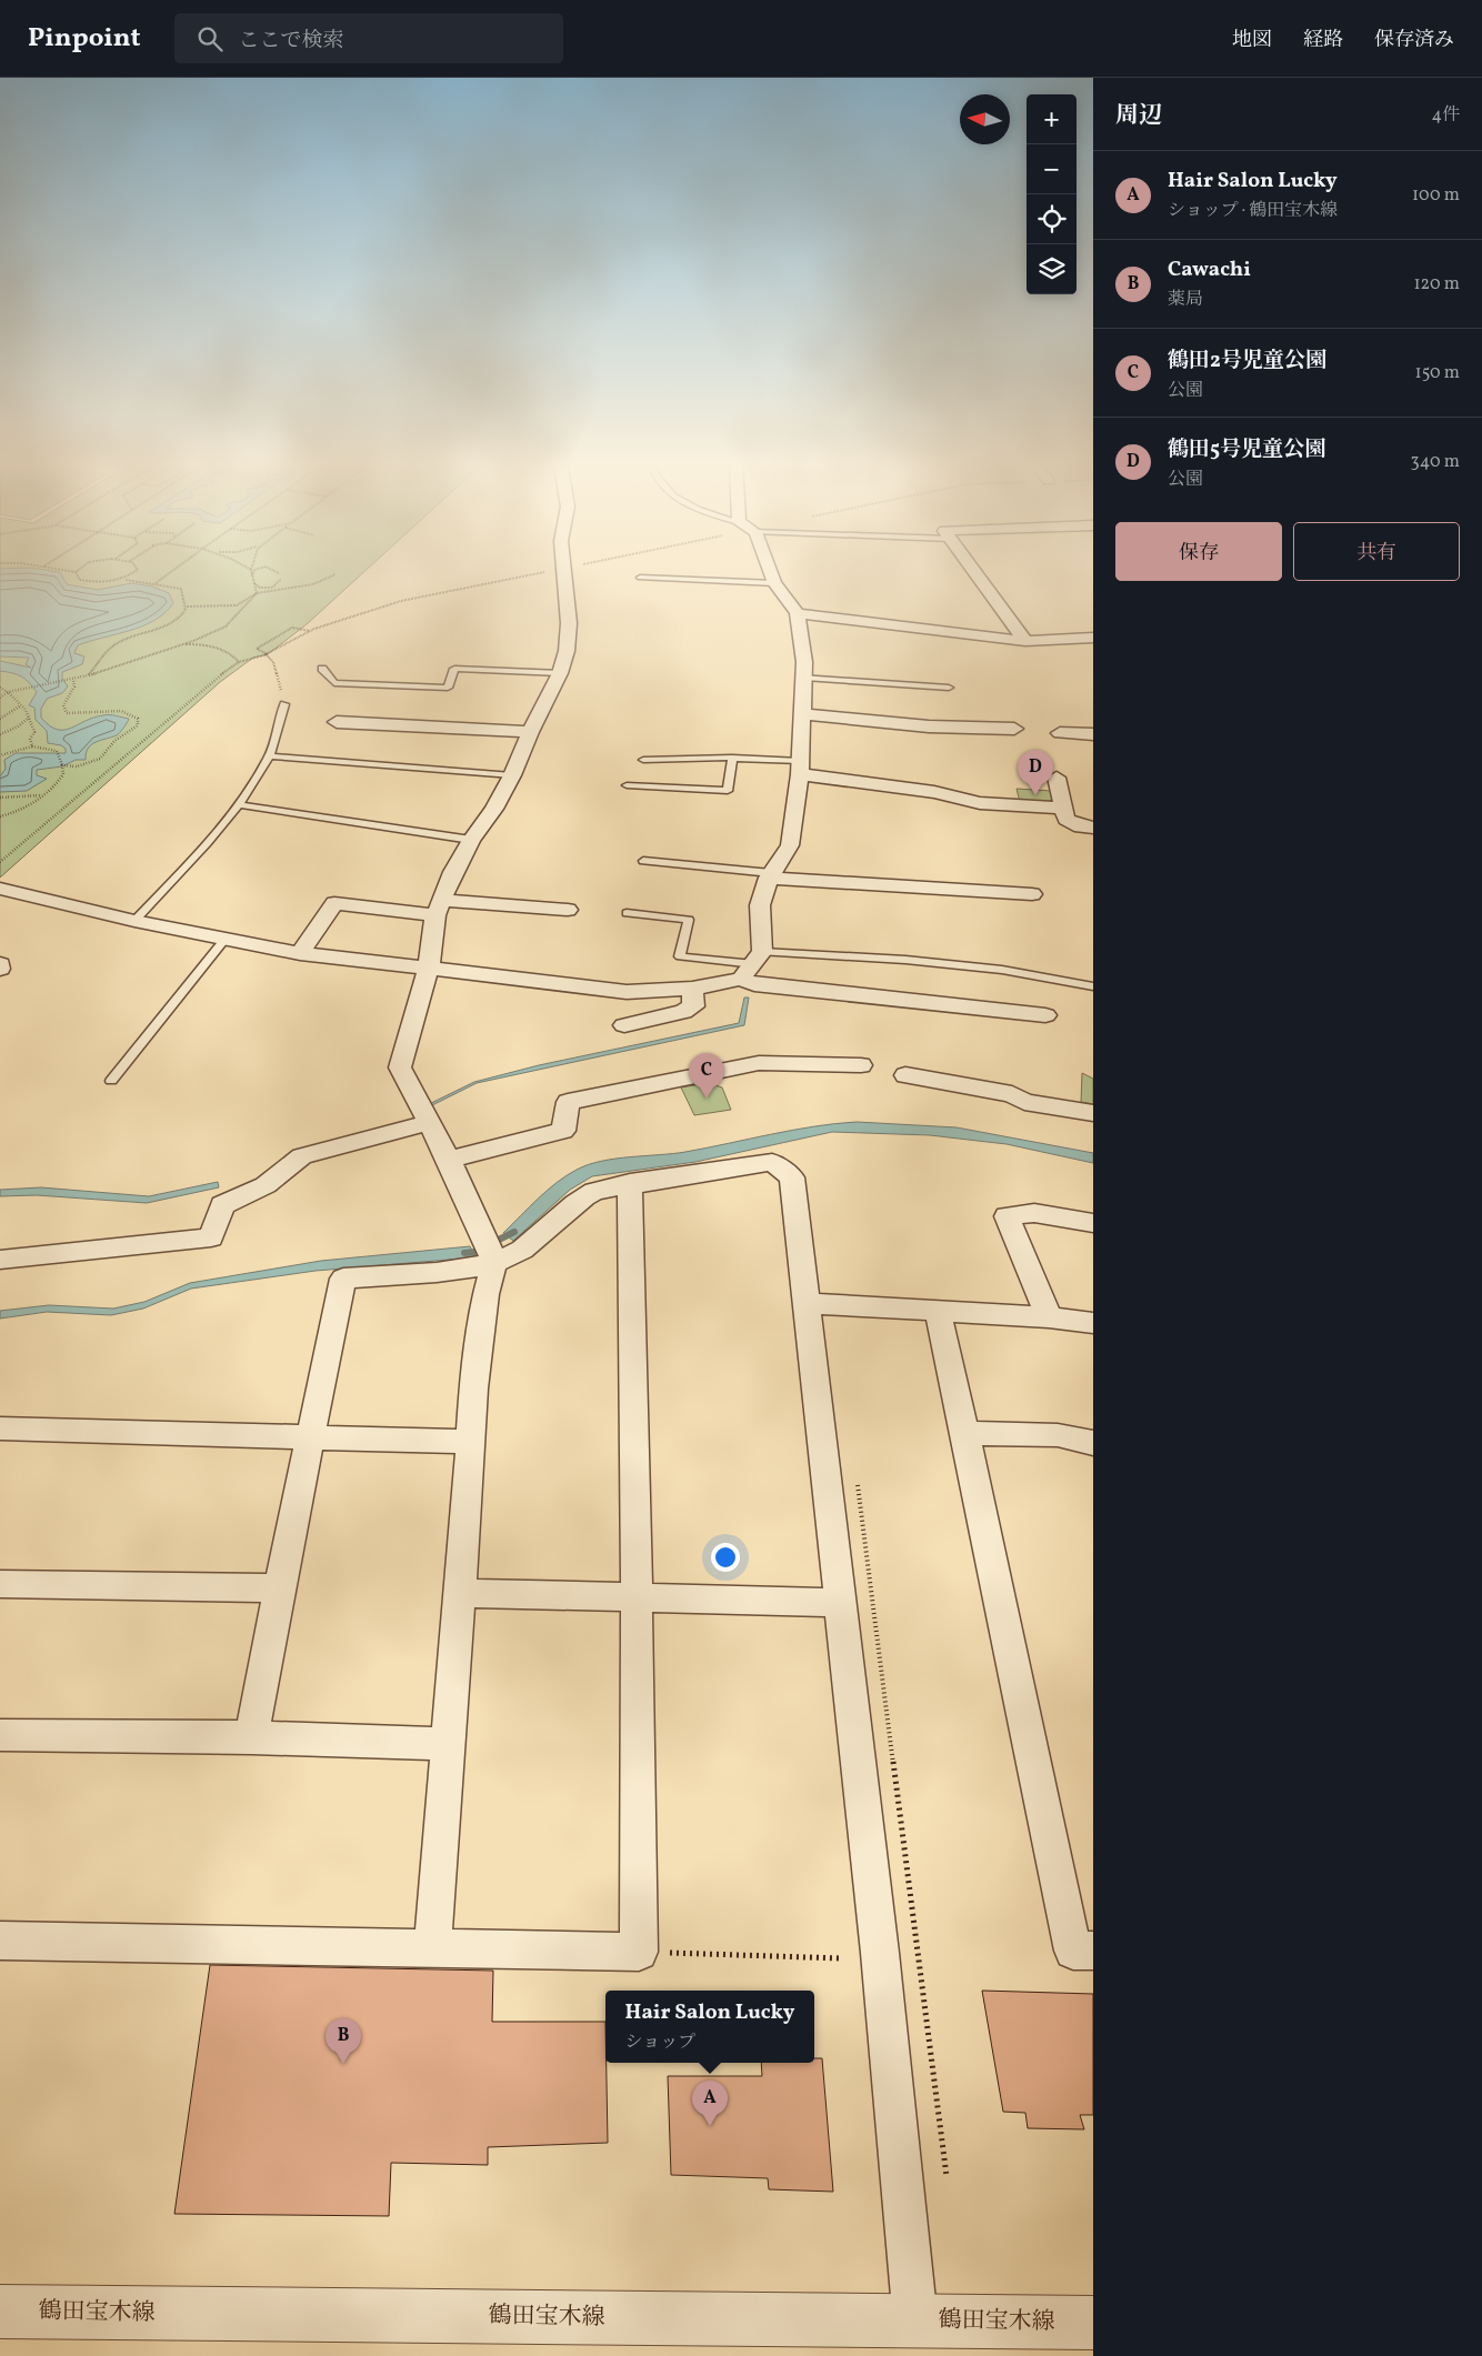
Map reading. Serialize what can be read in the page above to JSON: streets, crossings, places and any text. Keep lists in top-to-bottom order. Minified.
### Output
{"streets":{"street":["鶴田宝木線"]},"north":"left","page":{"header":"Pinpoint","search":"ここで検索","nav":["地図","経路","保存済み"],"heading":["周辺","4件"],"map_buttons":["+","−"],"list":[{"mark":"A","name":"Hair Salon Lucky","note":"ショップ · 鶴田宝木線","value":"100 m"},{"mark":"B","name":"Cawachi","note":"薬局","value":"120 m"},{"mark":"C","name":"鶴田2号児童公園","note":"公園","value":"150 m"},{"mark":"D","name":"鶴田5号児童公園","note":"公園","value":"340 m"}],"buttons":["保存","共有"],"pins":["D","C","B","A"],"popup":["Hair Salon Lucky","ショップ"]}}
